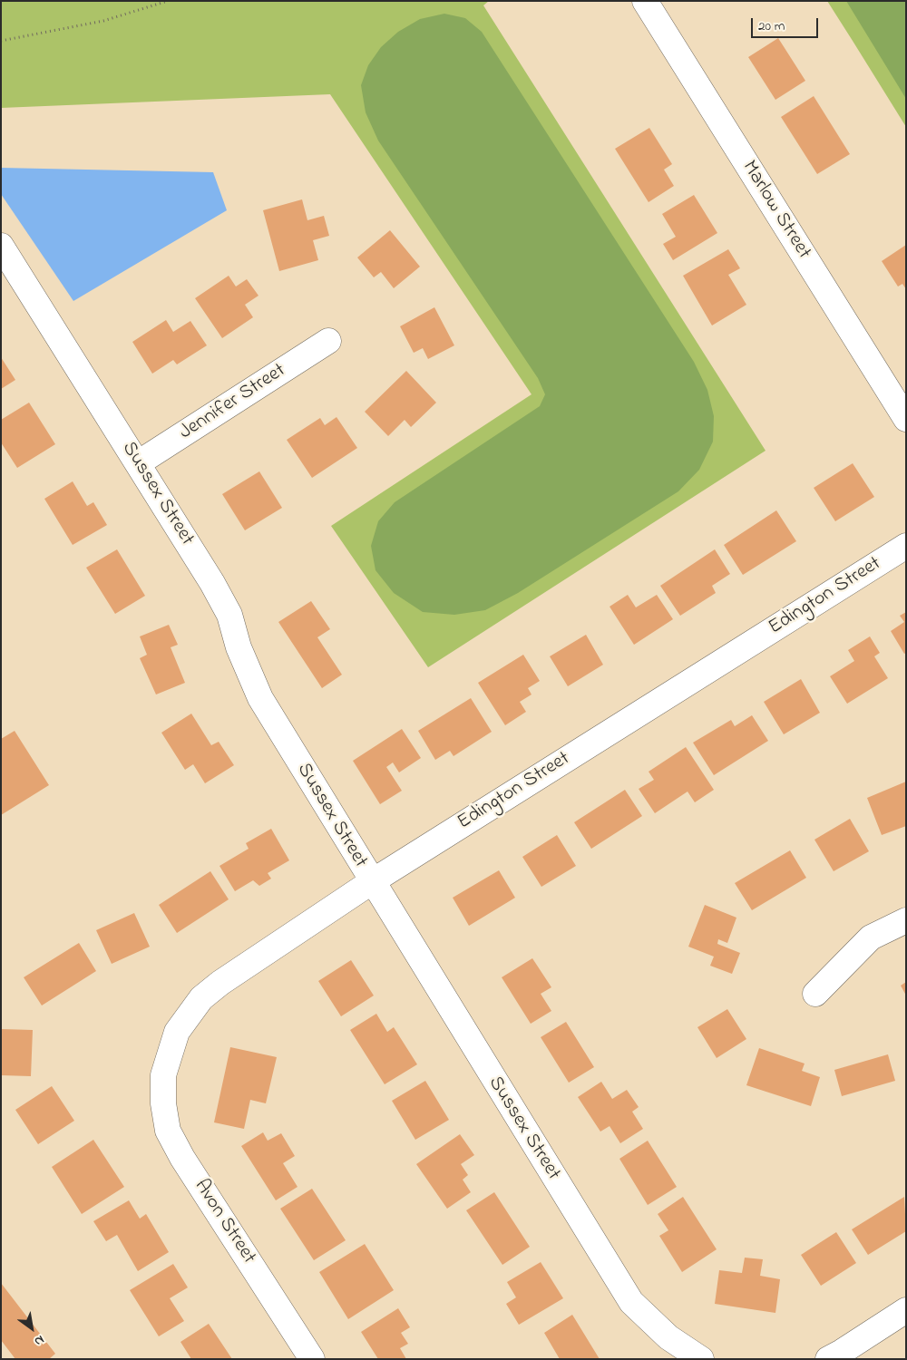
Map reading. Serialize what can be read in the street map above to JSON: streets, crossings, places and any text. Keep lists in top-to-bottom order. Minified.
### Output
{"streets":{"street":["Marlow Street","Jennifer Street","Sussex Street","Edington Street","Avon Street"]},"crossings":[["Jennifer Street","Sussex Street"],["Sussex Street","Edington Street"],["Edington Street","Avon Street"]],"scale_bar":"20 m","north":"bottom right"}
